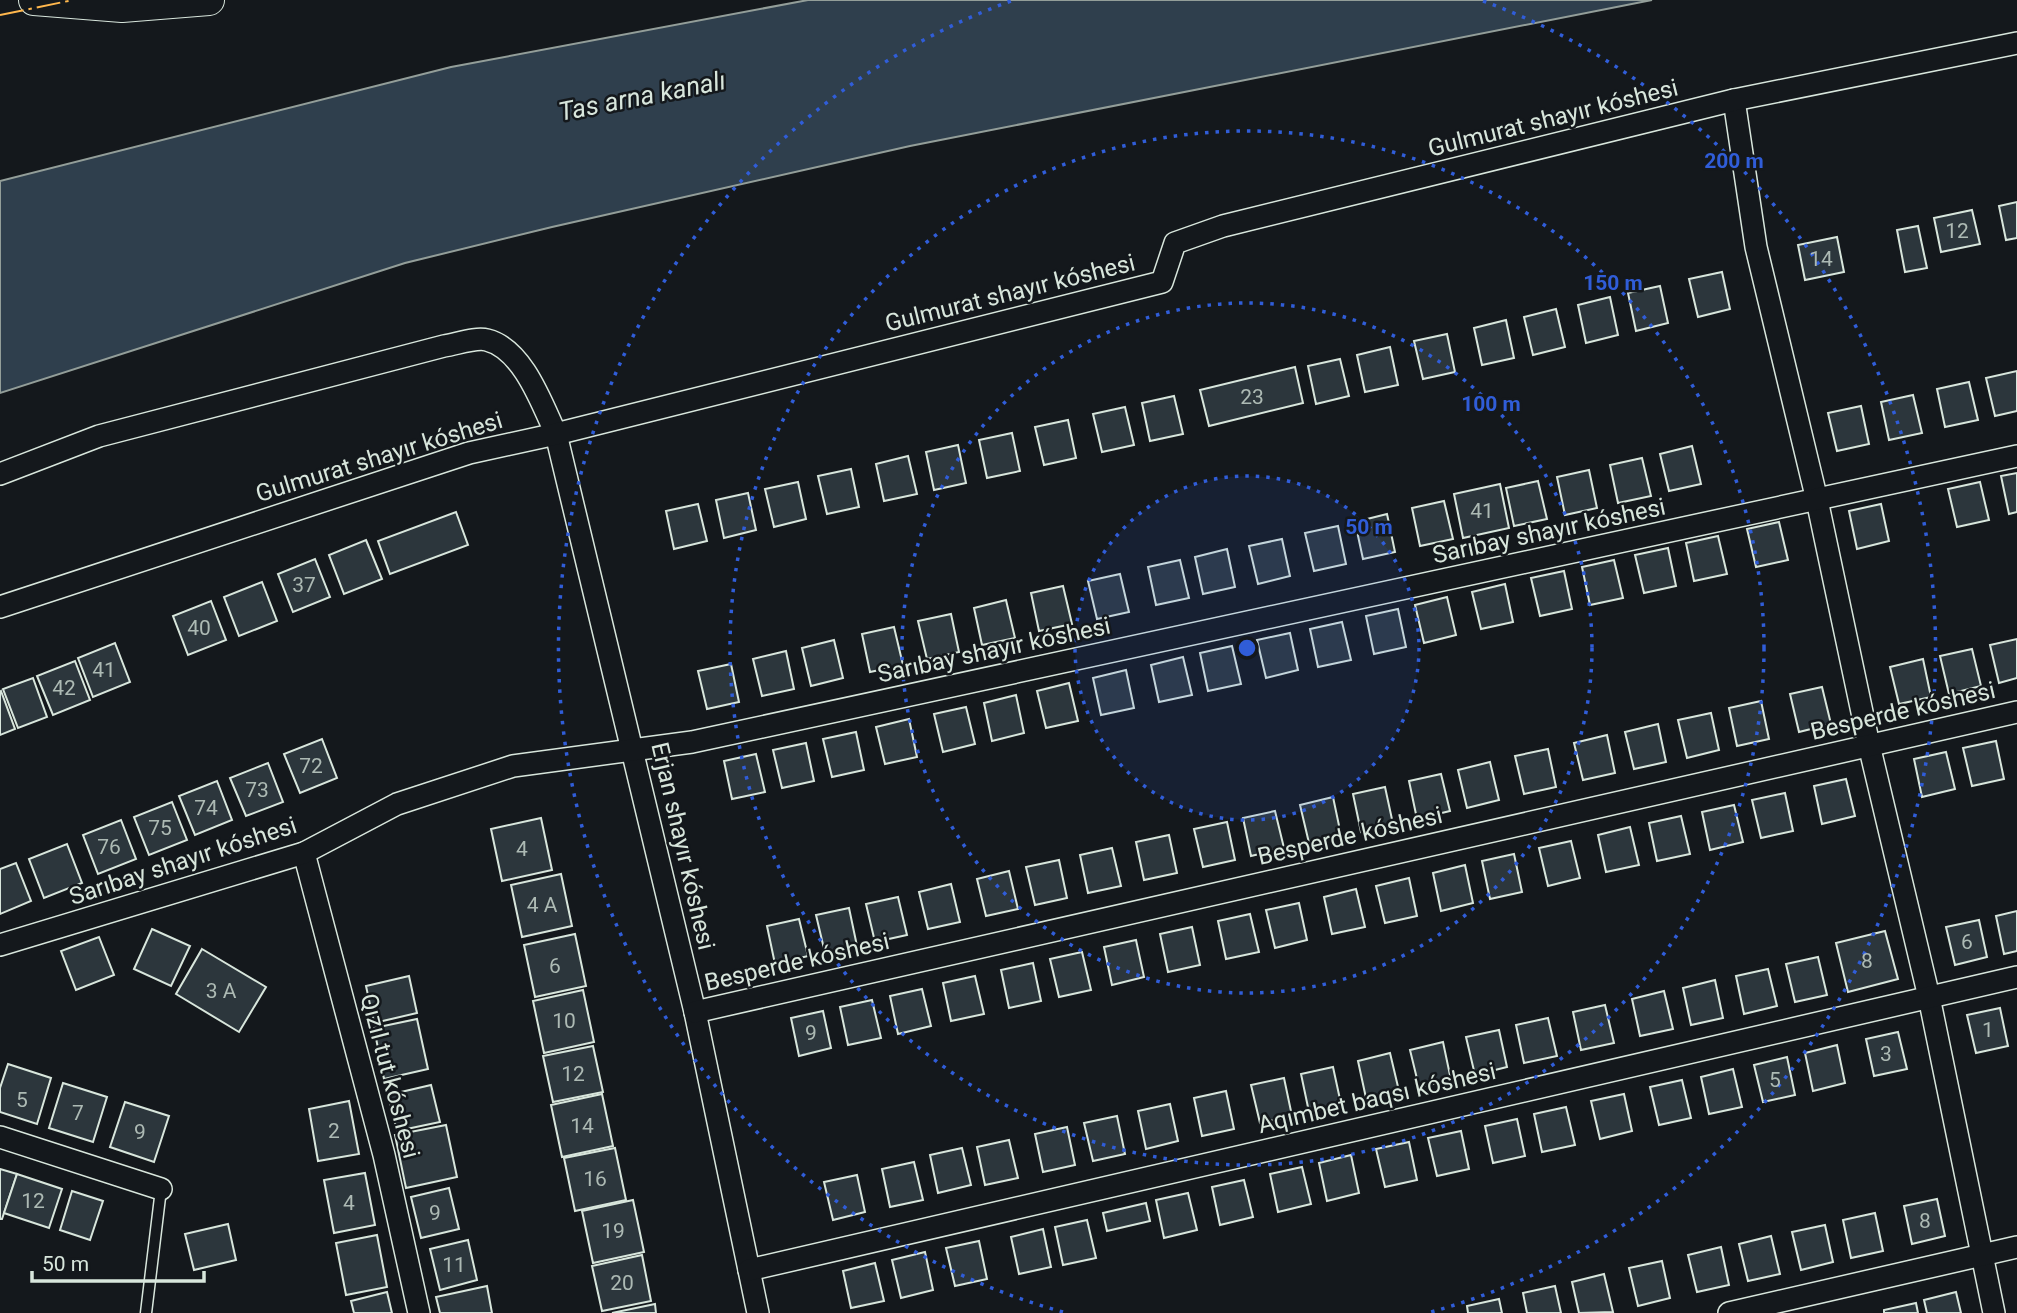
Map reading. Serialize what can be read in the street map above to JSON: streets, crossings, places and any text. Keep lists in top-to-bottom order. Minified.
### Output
{"streets":{"street":["Gulmurat shayır kóshesi","Sarıbay shayır kóshesi","Besperde kóshesi","Erjan shayır kóshesi","Qızıl tut kóshesi","Aqımbet baqsı kóshesi"]},"crossings":[["Gulmurat shayır kóshesi","Erjan shayır kóshesi"],["Sarıbay shayır kóshesi","Erjan shayır kóshesi"],["Sarıbay shayır kóshesi","Qızıl tut kóshesi"],["Besperde kóshesi","Erjan shayır kóshesi"],["Erjan shayır kóshesi","Aqımbet baqsı kóshesi"]],"water":["Tas arna kanalı"],"house_numbers":["12","14","23","41","37","40","41","42","72","73","74","75","76","4","4 А","6","8","6","3 А","10","1","9","3","12","5","5","7","14","2","9","16","12","4","9","8","19","11","20"],"scale_bar":"50 m","rings":["200 m","150 m","100 m","50 m"]}
